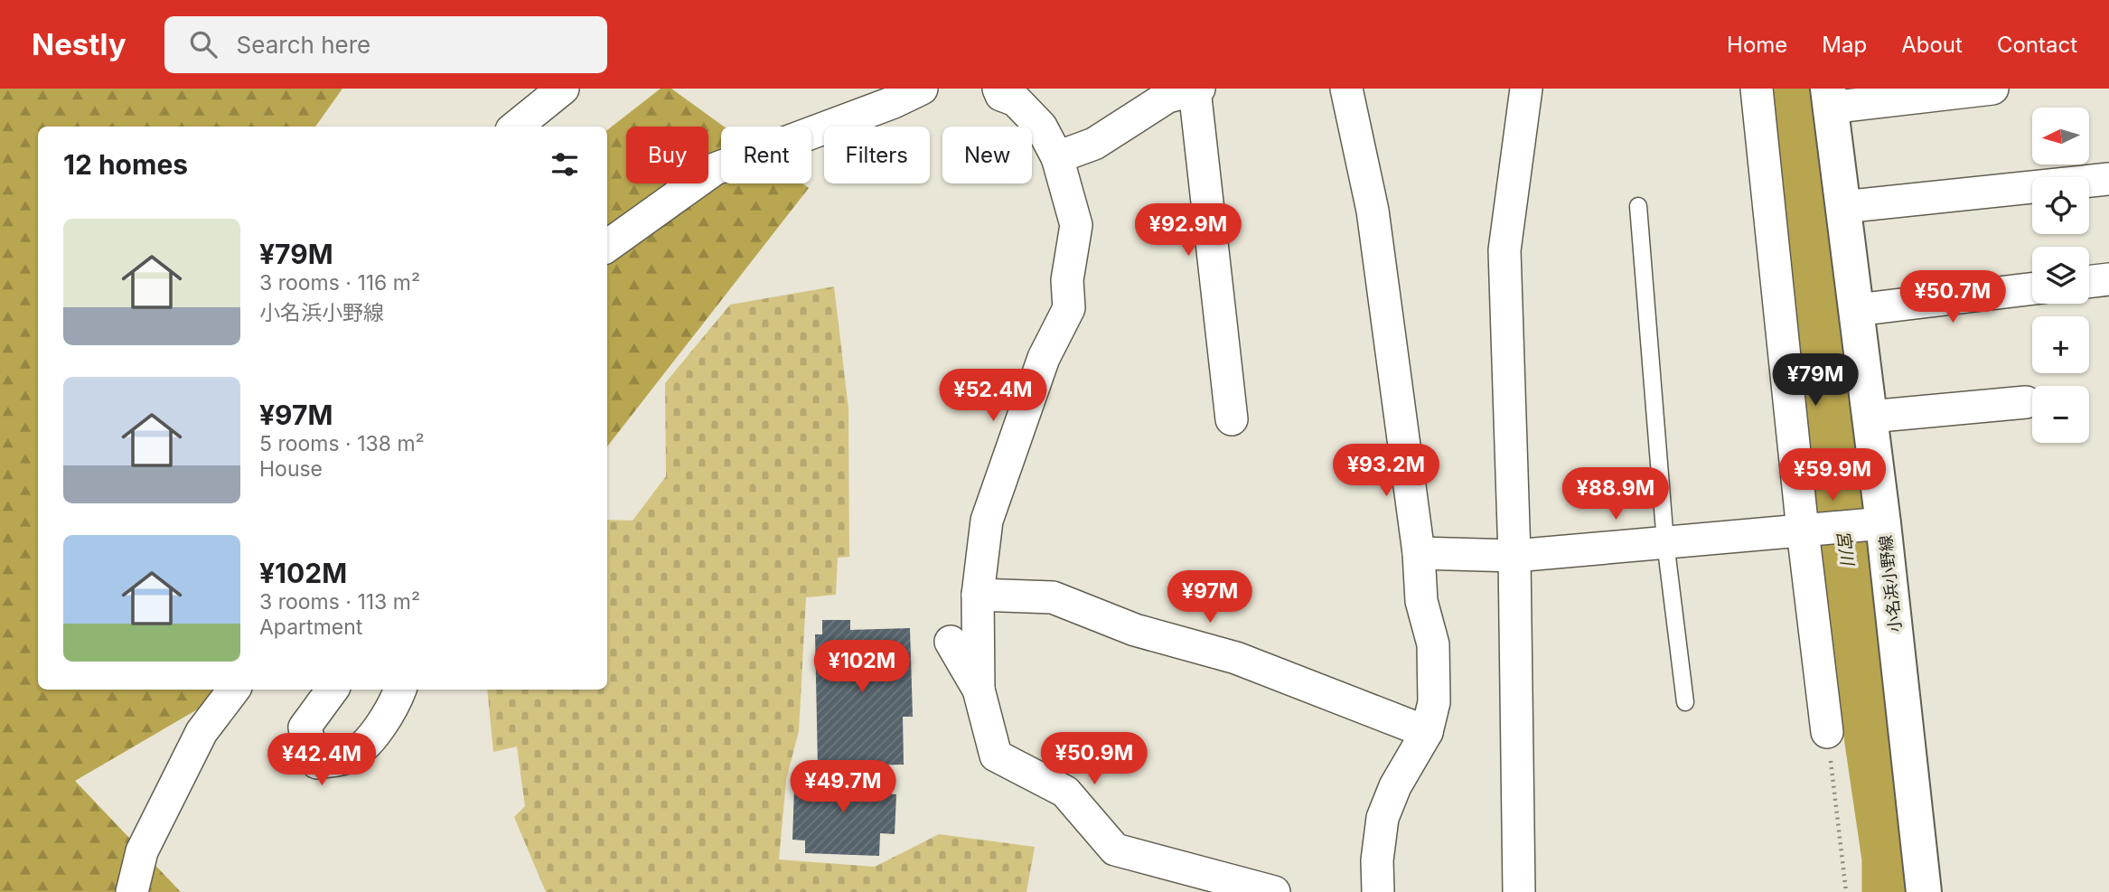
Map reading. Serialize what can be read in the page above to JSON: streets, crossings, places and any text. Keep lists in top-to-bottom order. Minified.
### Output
{"streets":{"main road":["小名浜小野線"]},"water":["宮川"],"north":"left","page":{"header":"Nestly","search":"Search here","nav":["Home","Map","About","Contact"],"map_buttons":["+","−"],"chip":["Buy","Rent","Filters","New"],"heading":"12 homes","list":[{"name":"¥79M","note":"3 rooms · 116 m² · 小名浜小野線"},{"name":"¥97M","note":"5 rooms · 138 m² · House"},{"name":"¥102M","note":"3 rooms · 113 m² · Apartment"}],"price":["¥92.9M","¥50.7M","¥79M","¥52.4M","¥93.2M","¥59.9M","¥88.9M","¥97M","¥102M","¥50.9M","¥42.4M","¥49.7M"]}}
